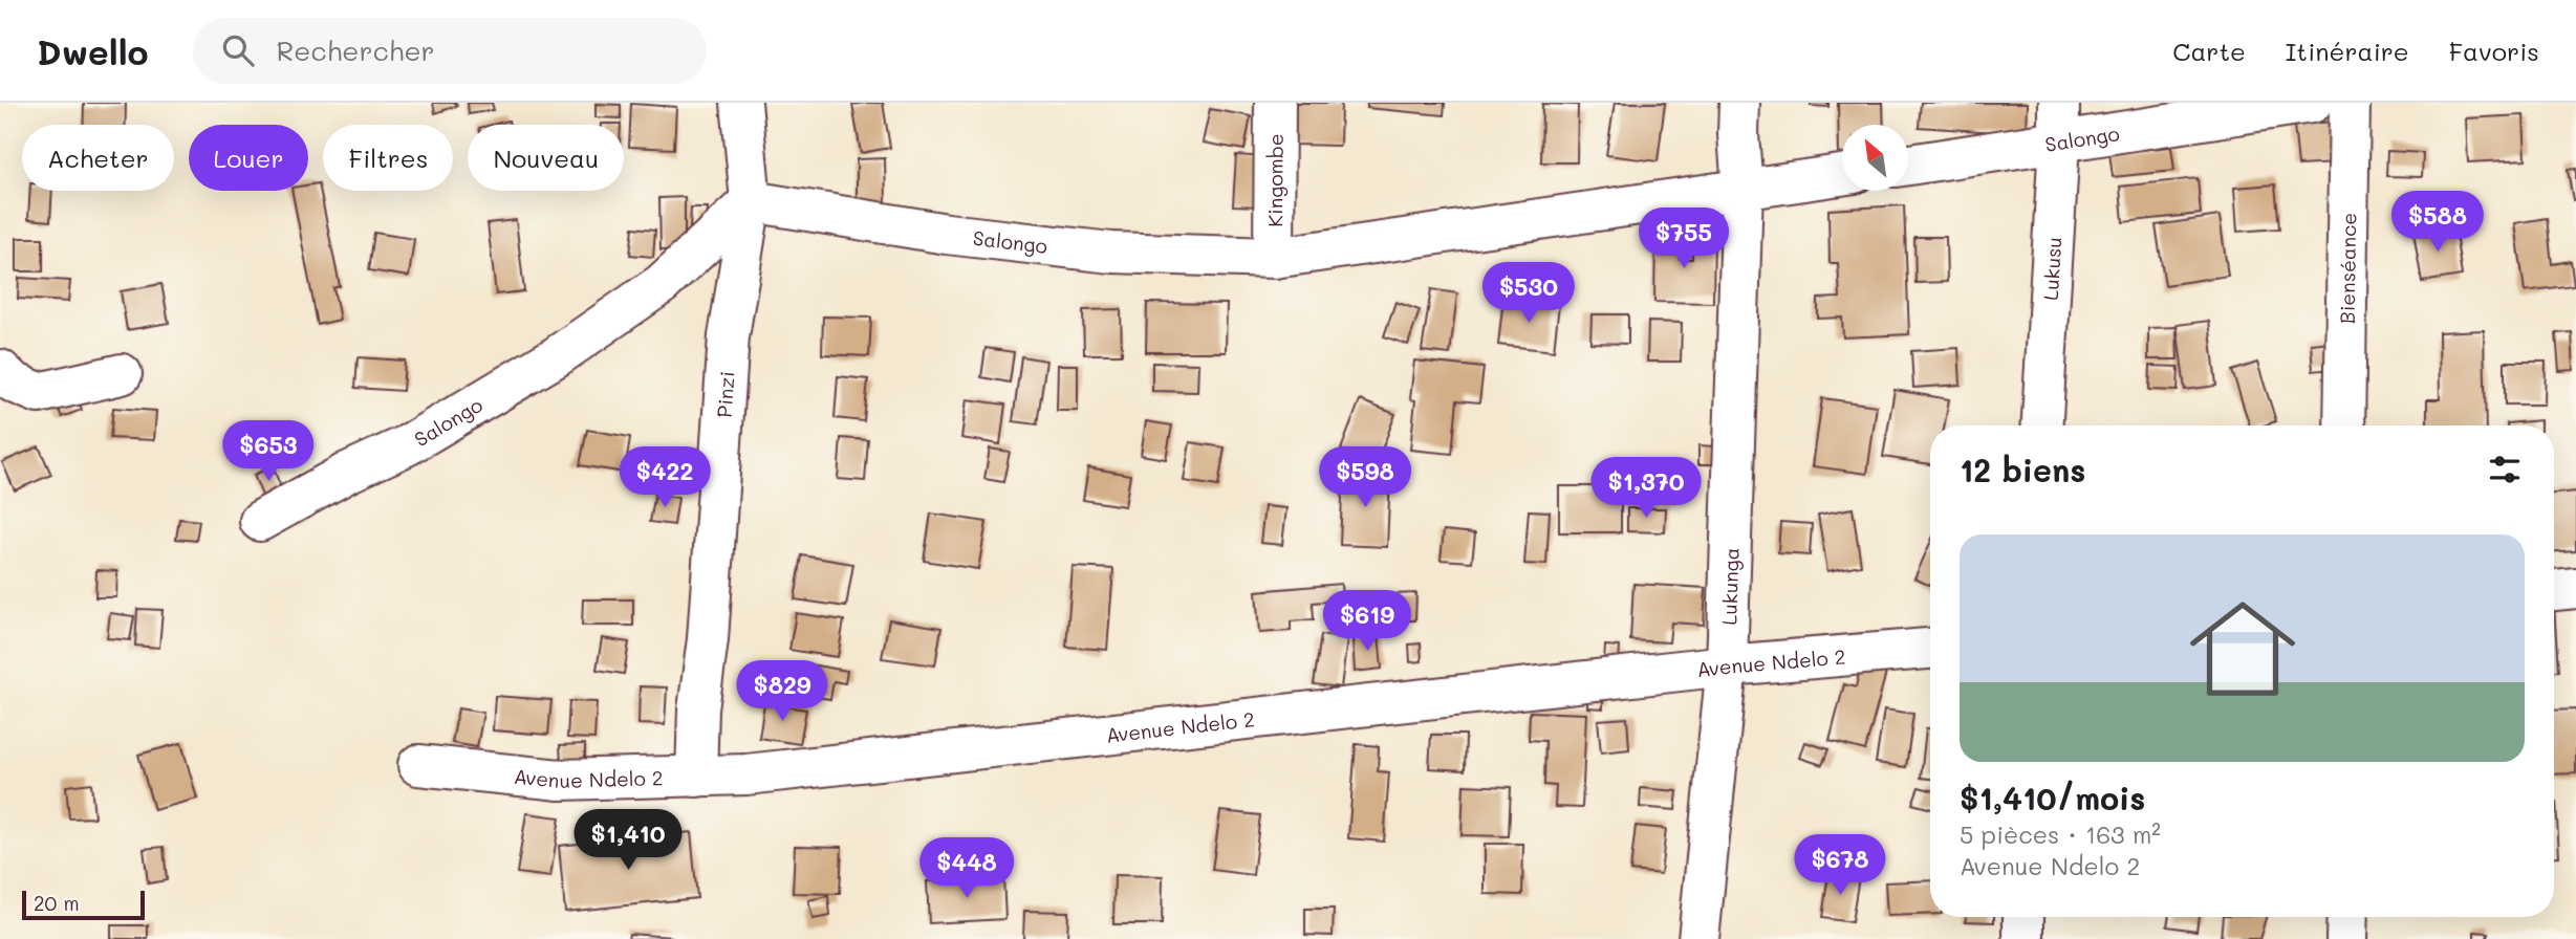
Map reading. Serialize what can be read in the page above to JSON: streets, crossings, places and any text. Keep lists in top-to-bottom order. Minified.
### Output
{"streets":{"street":["Salongo","Kingombe","Lukusu","Bienséance","Pinzi","Lukunga","Avenue Ndelo 2"]},"crossings":[["Salongo","Kingombe"],["Salongo","Lukusu"],["Salongo","Pinzi"],["Salongo","Lukunga"],["Pinzi","Avenue Ndelo 2"],["Lukunga","Avenue Ndelo 2"]],"scale_bar":"20 m","north":"top left","page":{"header":"Dwello","search":"Rechercher","nav":["Carte","Itinéraire","Favoris"],"chip":["Acheter","Louer","Filtres","Nouveau"],"price":["$588","$755","$530","$653","$422","$598","$1,370","$619","$829","$1,410","$678","$448"],"heading":"12 biens","list":[{"name":"$1,410/mois","note":"5 pièces · 163 m² · Avenue Ndelo 2"}],"scale":"20 m"}}
